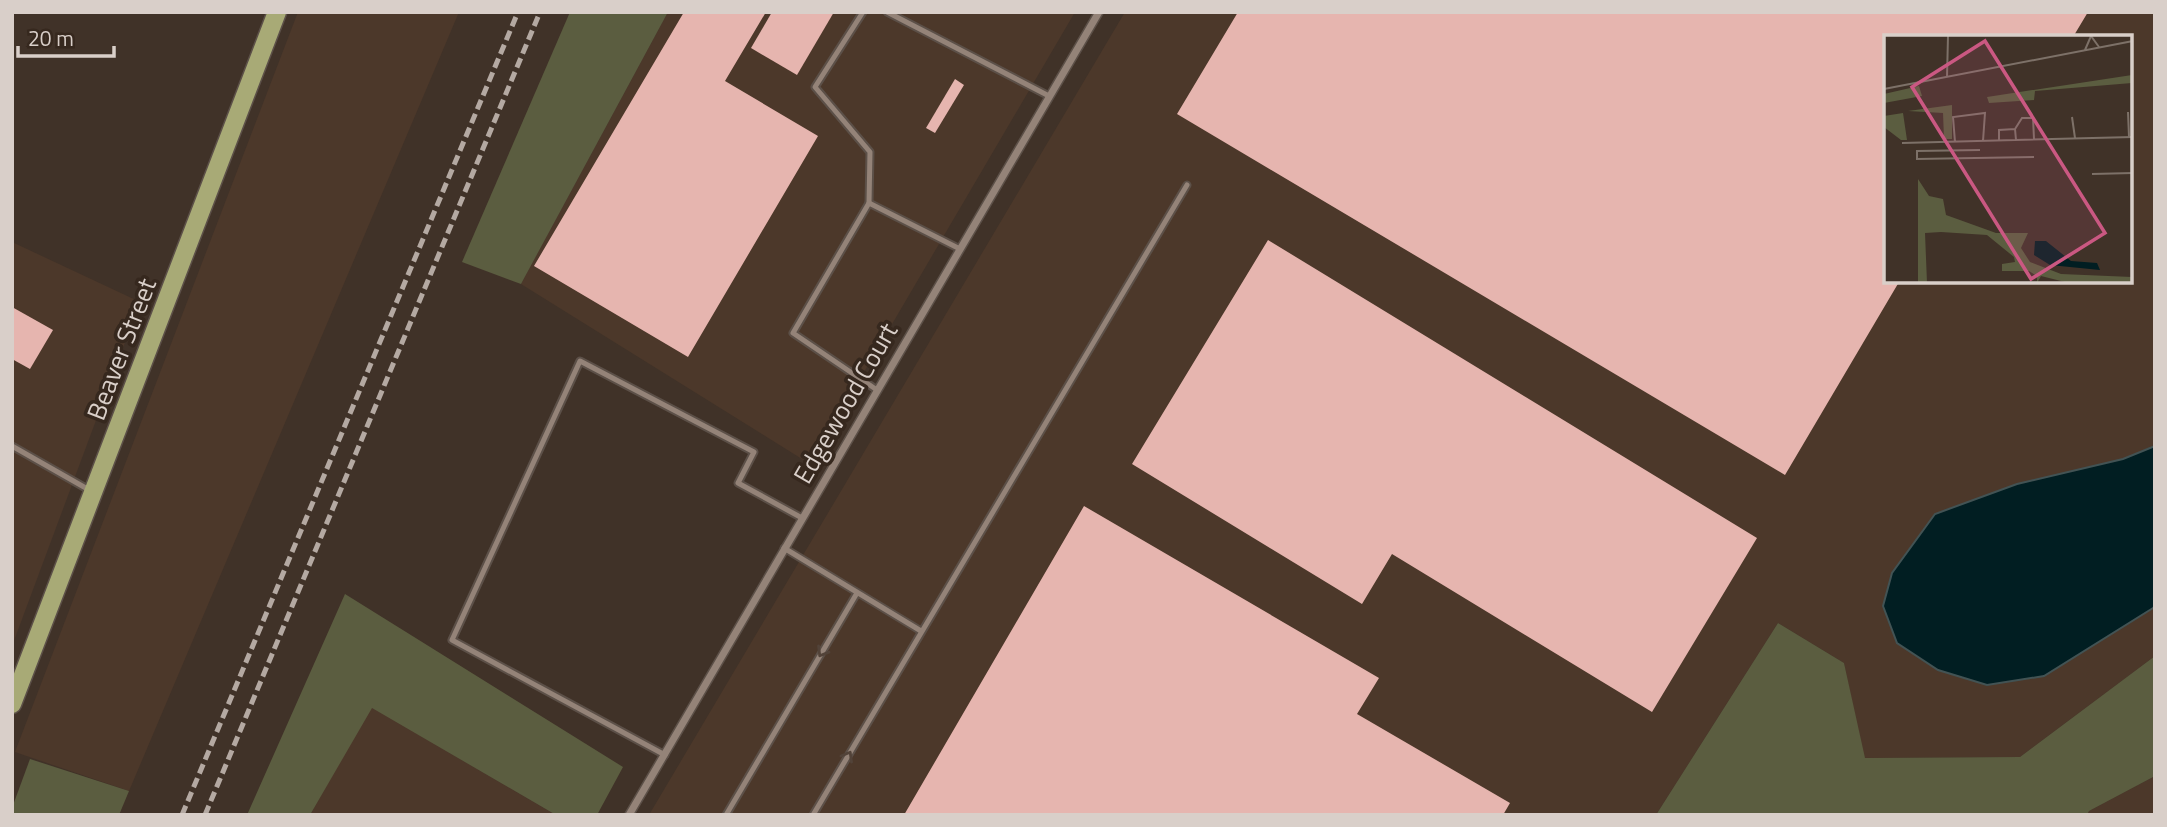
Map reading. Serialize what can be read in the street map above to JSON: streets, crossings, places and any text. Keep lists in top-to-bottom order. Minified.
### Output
{"streets":{"main road":["Beaver Street"],"street":["Edgewood Court"]},"scale_bar":"20 m"}
